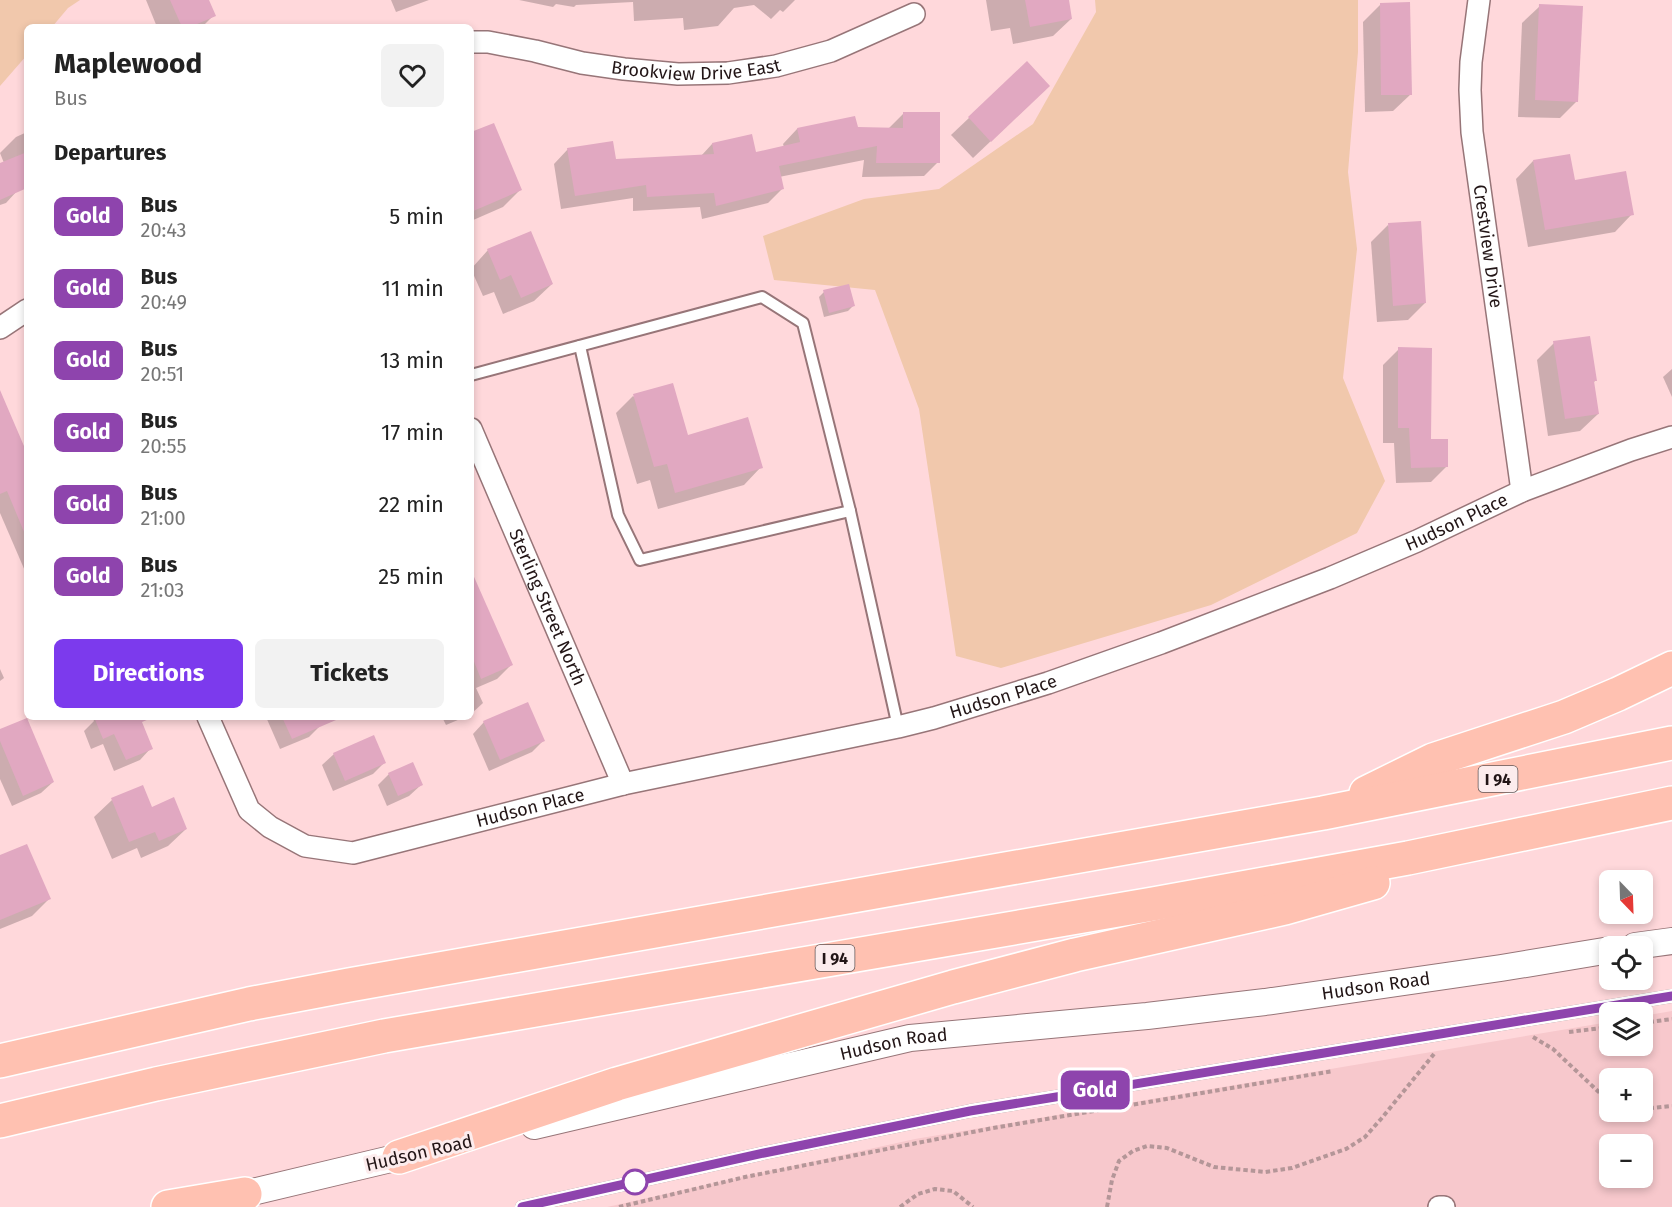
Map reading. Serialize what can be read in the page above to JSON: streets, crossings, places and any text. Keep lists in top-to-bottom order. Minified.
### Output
{"streets":{"highway":["I 94"],"street":["Brookview Drive East","Crestview Drive","Hudson Place","Sterling Street North","Hudson Road"]},"crossings":[["Crestview Drive","Hudson Place"],["Hudson Place","Sterling Street North"]],"lines":["bus line Gold"],"north":"bottom right","page":{"on_map":"Gold","heading":[["Maplewood","Bus"],"Departures"],"list":[{"mark":"Gold","name":"Bus","note":"20:43","value":"5 min"},{"mark":"Gold","name":"Bus","note":"20:49","value":"11 min"},{"mark":"Gold","name":"Bus","note":"20:51","value":"13 min"},{"mark":"Gold","name":"Bus","note":"20:55","value":"17 min"},{"mark":"Gold","name":"Bus","note":"21:00","value":"22 min"},{"mark":"Gold","name":"Bus","note":"21:03","value":"25 min"}],"buttons":["Directions","Tickets"],"map_buttons":["+","−"]}}
